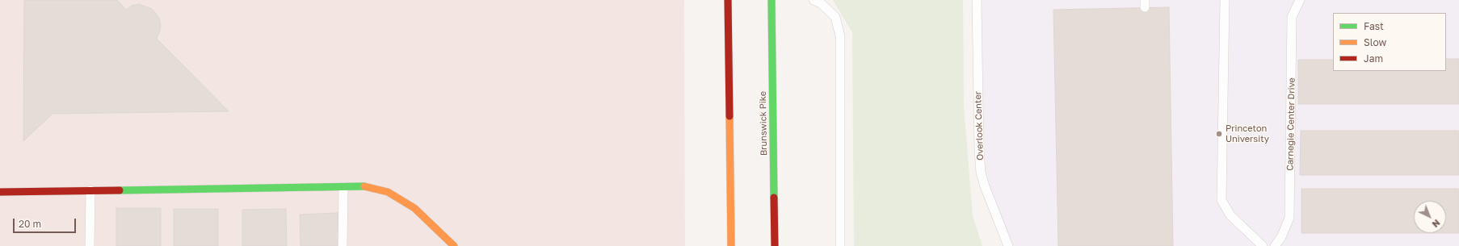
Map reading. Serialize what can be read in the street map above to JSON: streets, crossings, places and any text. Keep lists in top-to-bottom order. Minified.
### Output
{"streets":{"main road":["Brunswick Pike"],"lane":["Carnegie Center Drive","Overlook Center"]},"places":["Princeton University"],"legend":["Fast","Slow","Jam"],"scale_bar":"20 m","north":"bottom right"}
